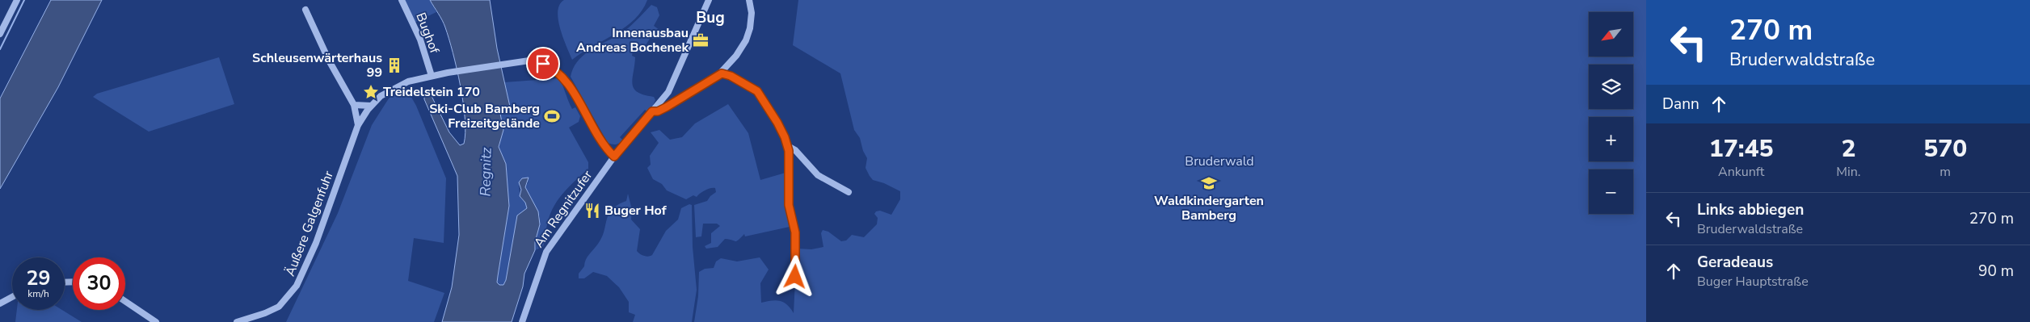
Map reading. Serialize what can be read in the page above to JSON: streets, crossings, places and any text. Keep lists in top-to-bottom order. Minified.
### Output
{"streets":{"street":["Bughof","Am Regnitzufer","Äußere Galgenfuhr"]},"crossings":[["Bughof","Äußere Galgenfuhr"],["Am Regnitzufer","Äußere Galgenfuhr"]],"districts":["Bug"],"water":["Regnitz"],"parks":["Bruderwald"],"places":{"office":["Innenausbau Andreas Bochenek"],"building":["Schleusenwärterhaus 99"],"place":["Treidelstein 170"],"sports":["Ski-Club Bamberg Freizeitgelände"],"school or university":["Waldkindergarten Bamberg"],"restaurant":["Buger Hof"]},"north":"bottom left","page":{"turn":["270 m","Bruderwaldstraße"],"map_buttons":["+","−"],"then":"Dann","eta":["17:45","Ankunft","2","Min.","570","m"],"list":[{"name":"Links abbiegen","note":"Bruderwaldstraße","value":"270 m"},{"name":"Geradeaus","note":"Buger Hauptstraße","value":"90 m"}],"speed":"29 km/h","limit":"30"}}
